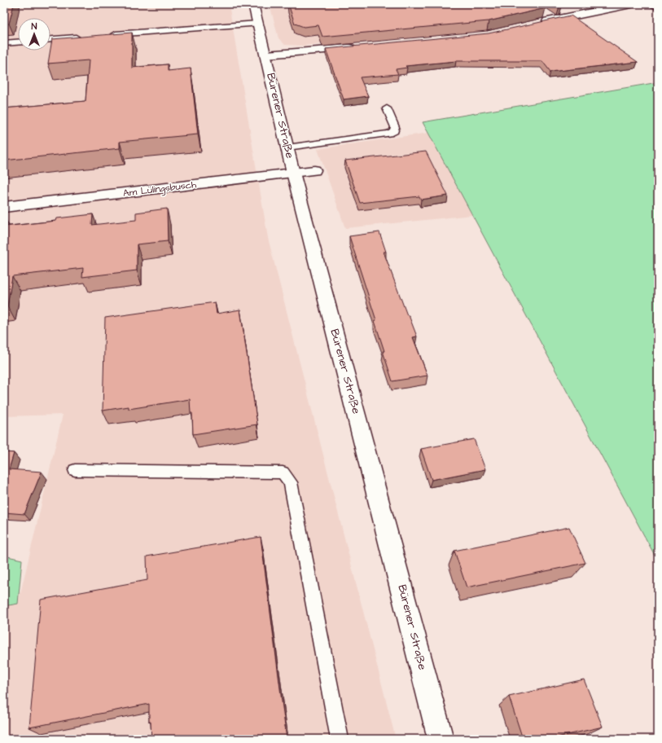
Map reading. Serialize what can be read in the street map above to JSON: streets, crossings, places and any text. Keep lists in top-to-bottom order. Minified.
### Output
{"streets":{"main road":["Bürener Straße","Am Lülingsbusch"]},"crossings":[["Bürener Straße","Am Lülingsbusch"]],"north":"top"}
